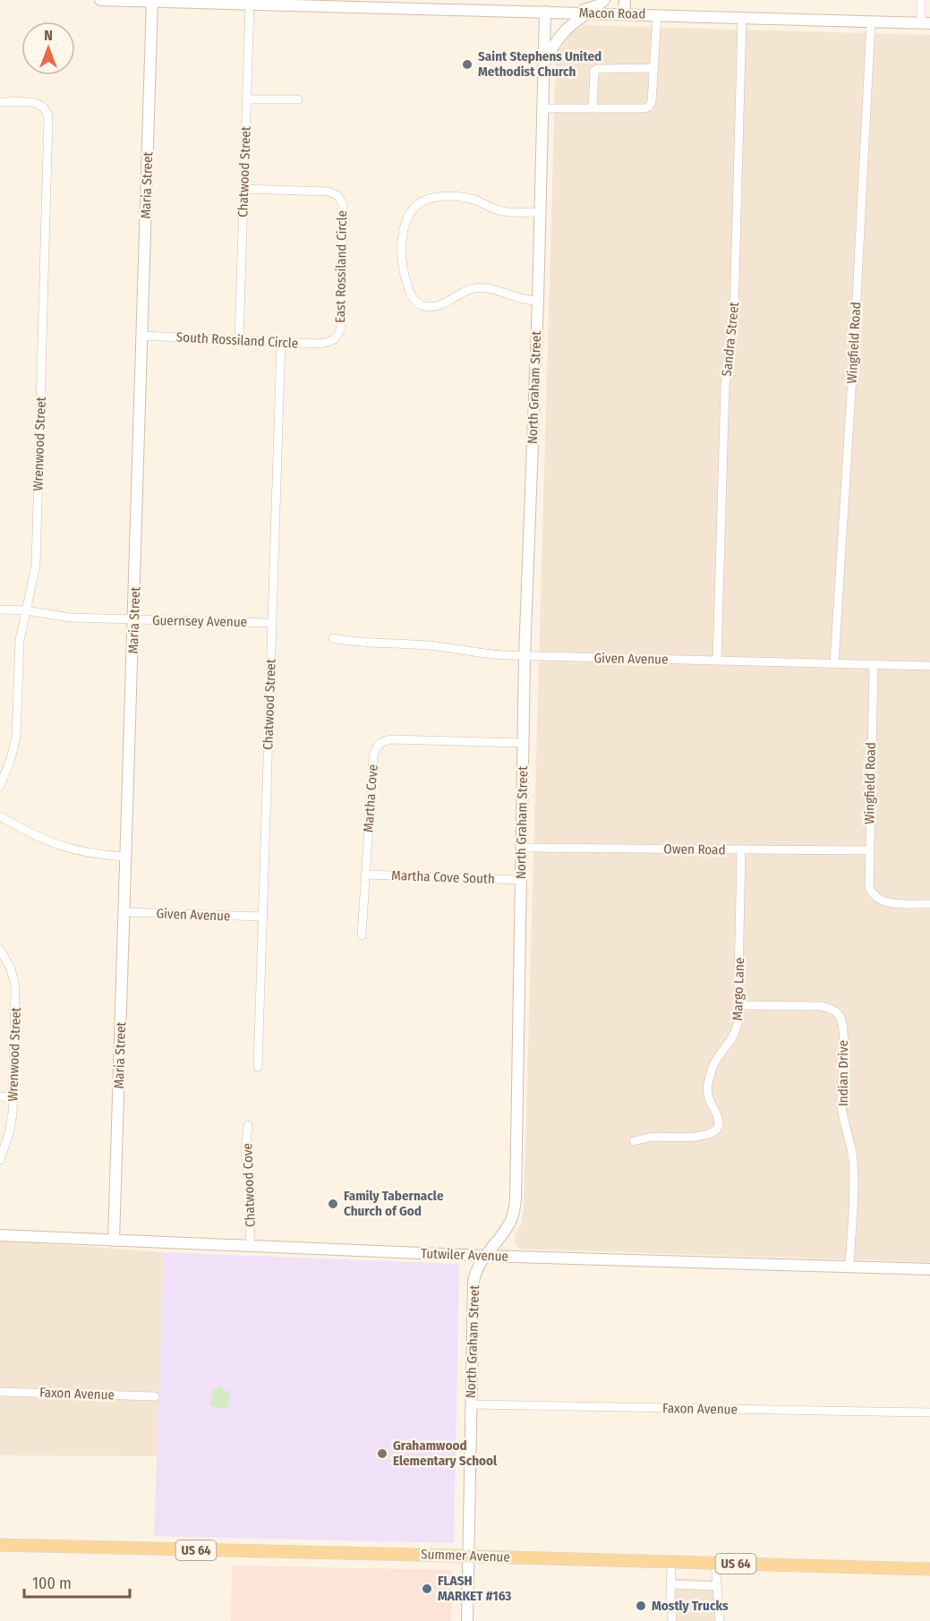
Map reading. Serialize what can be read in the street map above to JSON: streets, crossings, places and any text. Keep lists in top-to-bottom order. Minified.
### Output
{"streets":{"main road":["Macon Road","Maria Street","North Graham Street","Tutwiler Avenue","US 64","Summer Avenue"],"street":["Chatwood Street","East Rossiland Circle","Sandra Street","South Rossiland Circle","Wingfield Road","Wrenwood Street","Guernsey Avenue","Given Avenue","Martha Cove","Owen Road","Martha Cove South","Margo Lane","Indian Drive","Chatwood Cove","Faxon Avenue"]},"crossings":[["Macon Road","Chatwood Street"],["Macon Road","Maria Street"],["Macon Road","Sandra Street"],["Macon Road","Wingfield Road"],["Macon Road","North Graham Street"],["Chatwood Street","East Rossiland Circle"],["Chatwood Street","South Rossiland Circle"],["Chatwood Street","Guernsey Avenue"],["Chatwood Street","Given Avenue"],["Maria Street","South Rossiland Circle"],["Maria Street","Guernsey Avenue"],["Maria Street","Given Avenue"],["Maria Street","Tutwiler Avenue"],["East Rossiland Circle","South Rossiland Circle"],["Sandra Street","Given Avenue"],["Wingfield Road","Given Avenue"],["Wingfield Road","Owen Road"],["North Graham Street","Given Avenue"],["North Graham Street","Martha Cove"],["North Graham Street","Owen Road"],["North Graham Street","Martha Cove South"],["North Graham Street","Tutwiler Avenue"],["North Graham Street","Faxon Avenue"],["North Graham Street","Summer Avenue"],["Wrenwood Street","Guernsey Avenue"],["Martha Cove","Martha Cove South"],["Owen Road","Margo Lane"],["Margo Lane","Indian Drive"],["Indian Drive","Tutwiler Avenue"],["Chatwood Cove","Tutwiler Avenue"]],"places":["Saint Stephens United Methodist Church","Family Tabernacle Church of God","Grahamwood Elementary School","FLASH MARKET #163","Mostly Trucks"],"scale_bar":"100 m","north":"top"}
